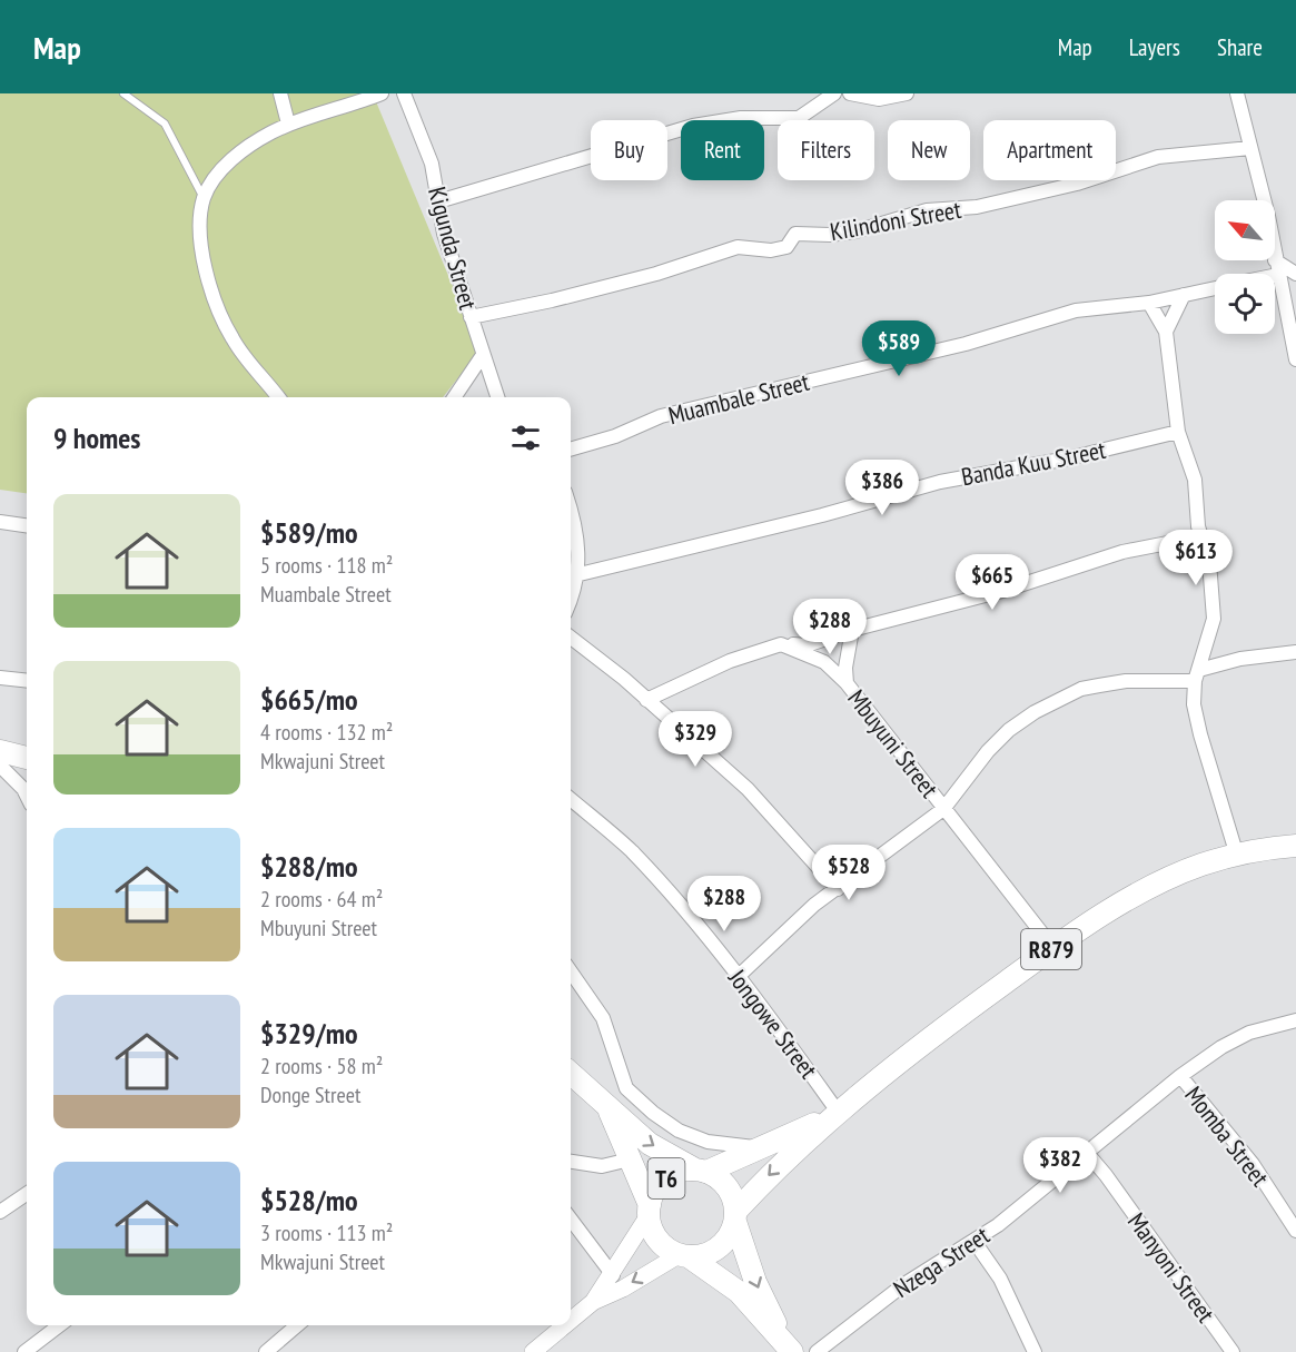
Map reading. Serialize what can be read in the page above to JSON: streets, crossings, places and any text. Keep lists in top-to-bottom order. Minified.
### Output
{"streets":{"main road":["R879","T6"],"street":["Kilindoni Street","Kigunda Street","Muambale Street","Banda Kuu Street","Mbuyuni Street","Jongowe Street","Momba Street","Nzega Street","Manyoni Street"]},"crossings":[["Kilindoni Street","Kigunda Street"],["Mbuyuni Street","R879"],["R879","Jongowe Street"],["R879","T6"],["Momba Street","Nzega Street"],["Nzega Street","Manyoni Street"]],"north":"top left","page":{"header":"Map","nav":["Map","Layers","Share"],"chip":["Buy","Rent","Filters","New","Apartment"],"price":["$589","$386","$613","$665","$288","$329","$528","$288","$382"],"heading":"9 homes","list":[{"name":"$589/mo","note":"5 rooms · 118 m² · Muambale Street"},{"name":"$665/mo","note":"4 rooms · 132 m² · Mkwajuni Street"},{"name":"$288/mo","note":"2 rooms · 64 m² · Mbuyuni Street"},{"name":"$329/mo","note":"2 rooms · 58 m² · Donge Street"},{"name":"$528/mo","note":"3 rooms · 113 m² · Mkwajuni Street"}]}}
